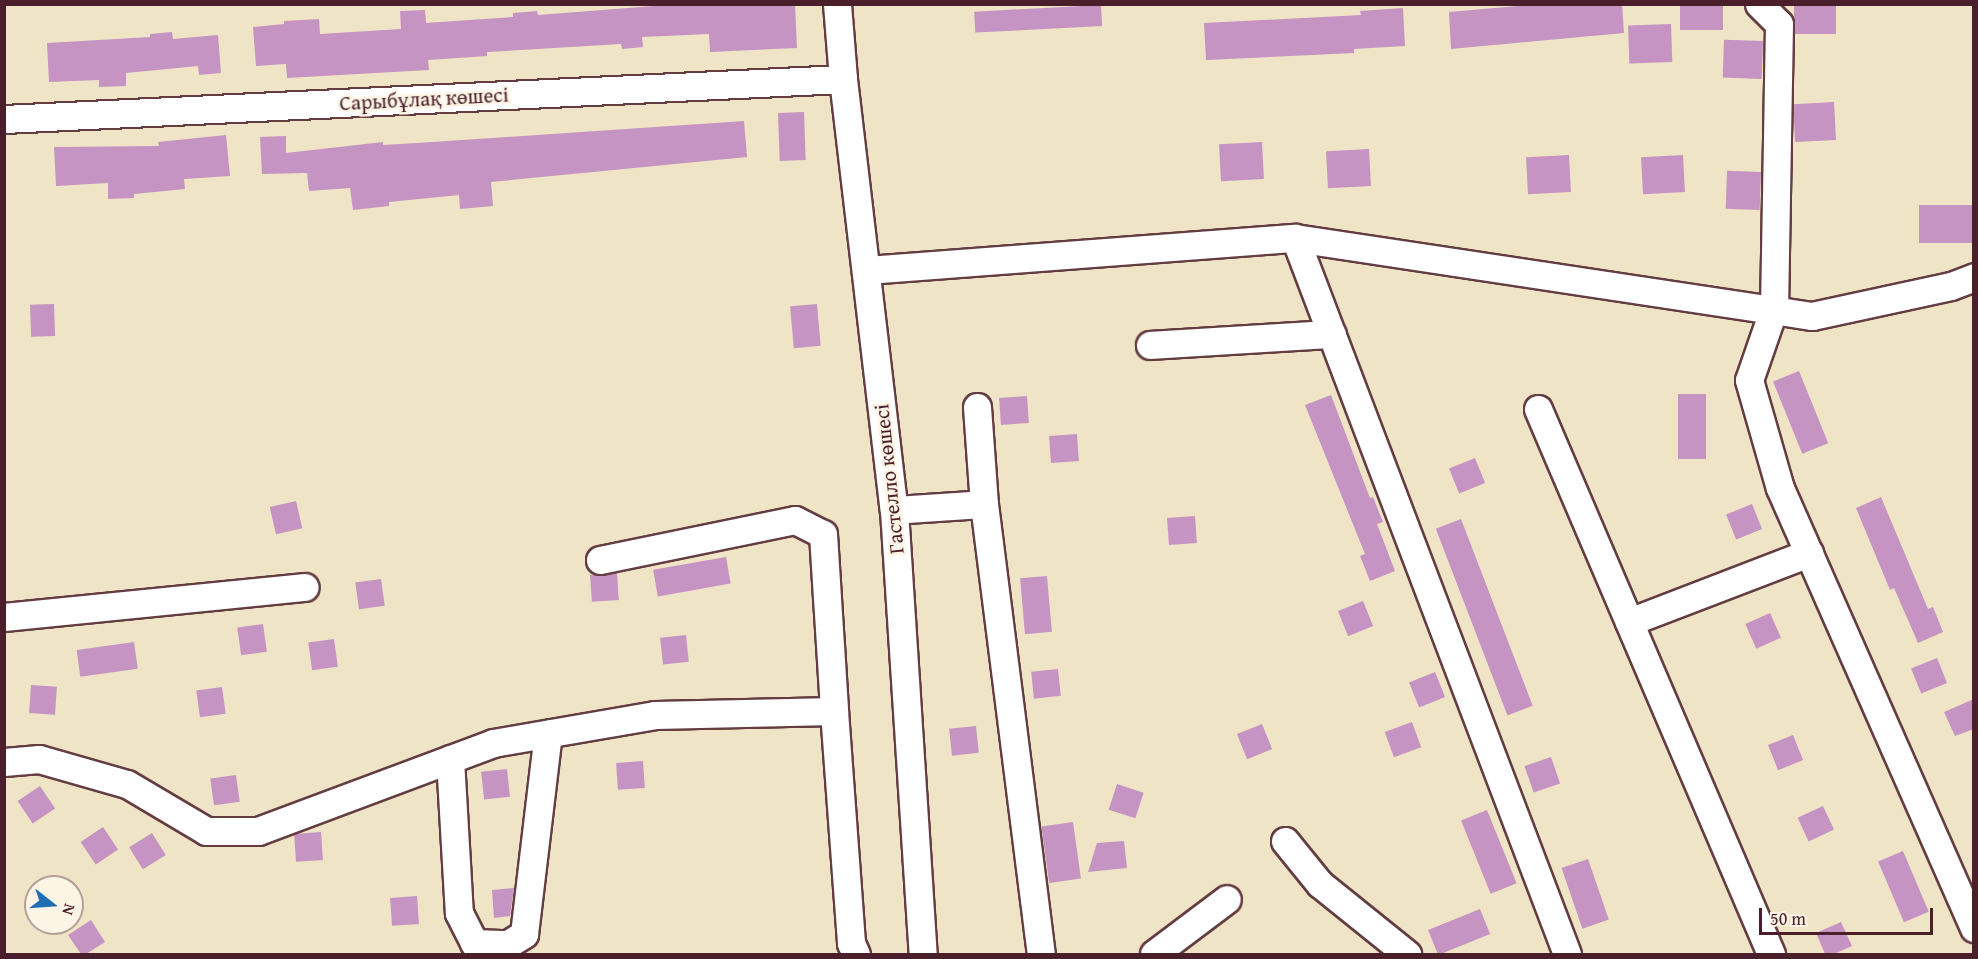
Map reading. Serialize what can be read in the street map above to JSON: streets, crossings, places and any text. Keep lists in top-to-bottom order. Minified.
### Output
{"streets":{"street":["Сарыбұлақ көшесі","Гастелло көшесі"]},"crossings":[["Сарыбұлақ көшесі","Гастелло көшесі"]],"scale_bar":"50 m","north":"right"}
